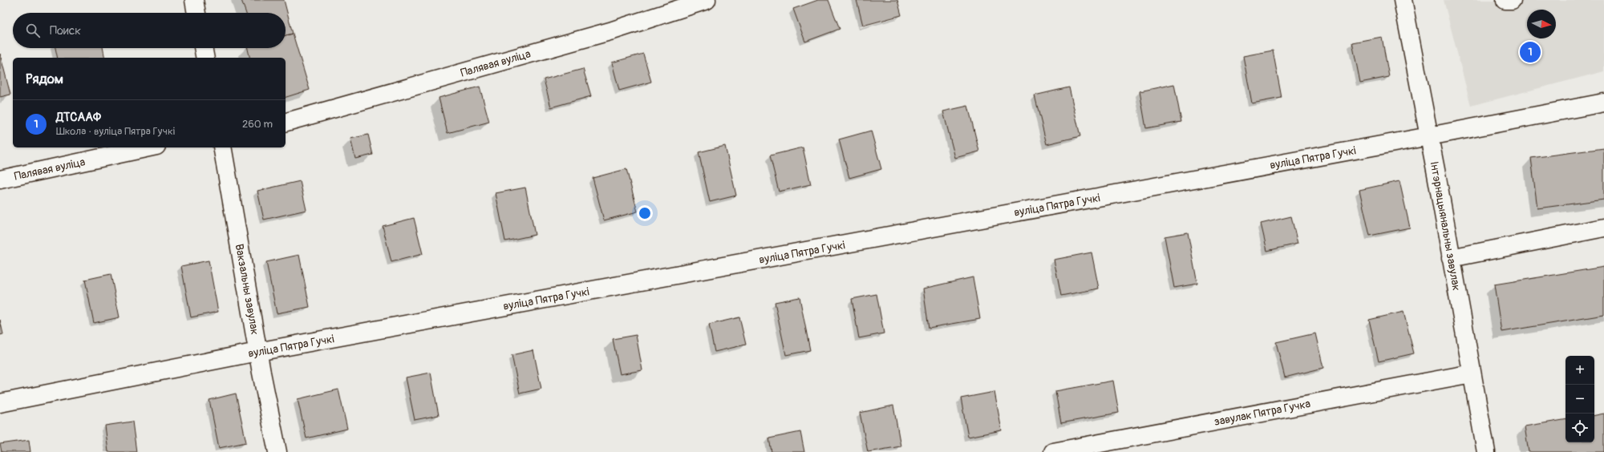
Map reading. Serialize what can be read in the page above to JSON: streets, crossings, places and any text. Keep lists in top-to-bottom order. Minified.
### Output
{"streets":{"street":["Палявая вуліца","вуліца Пятра Гучкі","Інтэрнацыянальны завулак","Вакзальны завулак","завулак Пятра Гучка"]},"crossings":[["вуліца Пятра Гучкі","Інтэрнацыянальны завулак"],["вуліца Пятра Гучкі","Вакзальны завулак"],["Інтэрнацыянальны завулак","завулак Пятра Гучка"]],"north":"right","page":{"search":"Поиск","pins":"1","heading":"Рядом","list":[{"mark":"1","name":"ДТСААФ","note":"Школа · вуліца Пятра Гучкі","value":"260 m"}],"map_buttons":["+","−"]}}
